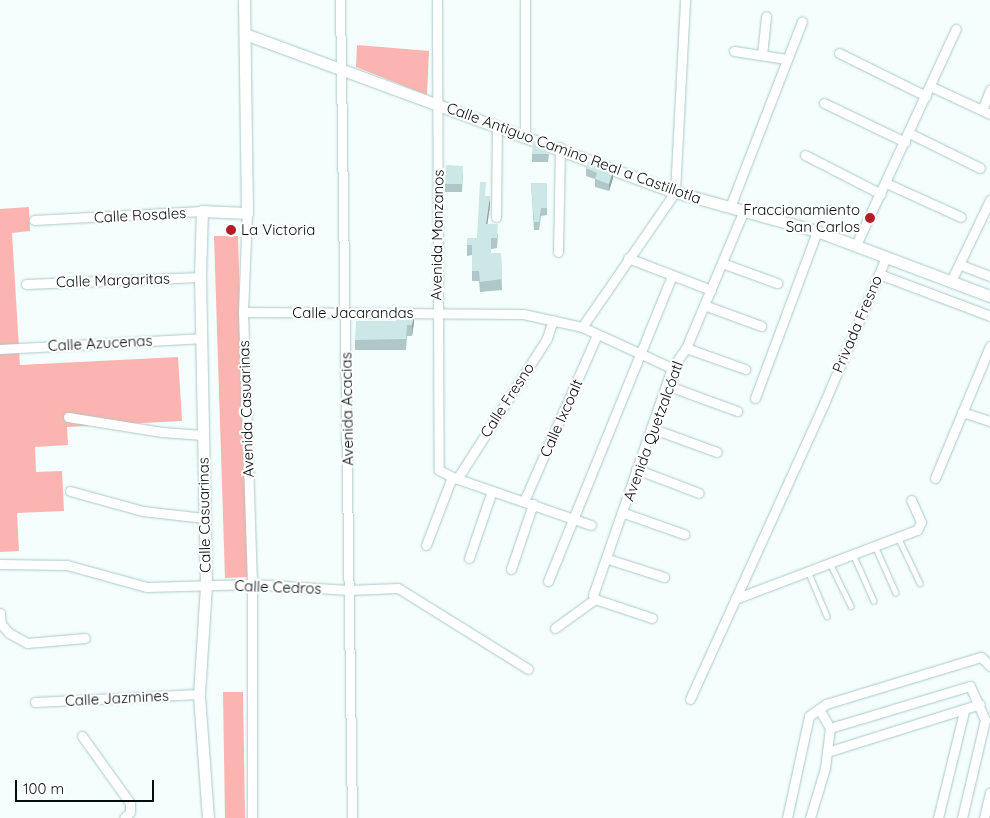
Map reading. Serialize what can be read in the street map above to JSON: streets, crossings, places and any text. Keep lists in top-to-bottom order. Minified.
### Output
{"streets":{"street":["Calle Antiguo Camino Real a Castillotla","Calle Rosales","Avenida Manzanos","Calle Margaritas","Calle Jacarandas","Privada Fresno","Calle Azucenas","Calle Fresno","Avenida Casuarinas","Avenida Acacias","Calle Ixcoalt","Avenida Quetzalcóatl","Calle Casuarinas","Calle Cedros","Calle Jazmines"]},"crossings":[["Calle Antiguo Camino Real a Castillotla","Avenida Manzanos"],["Calle Antiguo Camino Real a Castillotla","Privada Fresno"],["Calle Antiguo Camino Real a Castillotla","Avenida Casuarinas"],["Calle Antiguo Camino Real a Castillotla","Avenida Acacias"],["Calle Antiguo Camino Real a Castillotla","Avenida Quetzalcóatl"],["Calle Rosales","Avenida Casuarinas"],["Calle Rosales","Calle Casuarinas"],["Avenida Manzanos","Calle Jacarandas"],["Avenida Manzanos","Calle Fresno"],["Calle Margaritas","Calle Casuarinas"],["Calle Jacarandas","Calle Fresno"],["Calle Jacarandas","Avenida Casuarinas"],["Calle Jacarandas","Avenida Acacias"],["Calle Jacarandas","Calle Ixcoalt"],["Calle Jacarandas","Avenida Quetzalcóatl"],["Calle Azucenas","Calle Casuarinas"],["Avenida Casuarinas","Calle Cedros"],["Avenida Acacias","Calle Cedros"],["Calle Casuarinas","Calle Cedros"],["Calle Casuarinas","Calle Jazmines"]],"places":["Fraccionamiento San Carlos","La Victoria"],"scale_bar":"100 m"}
